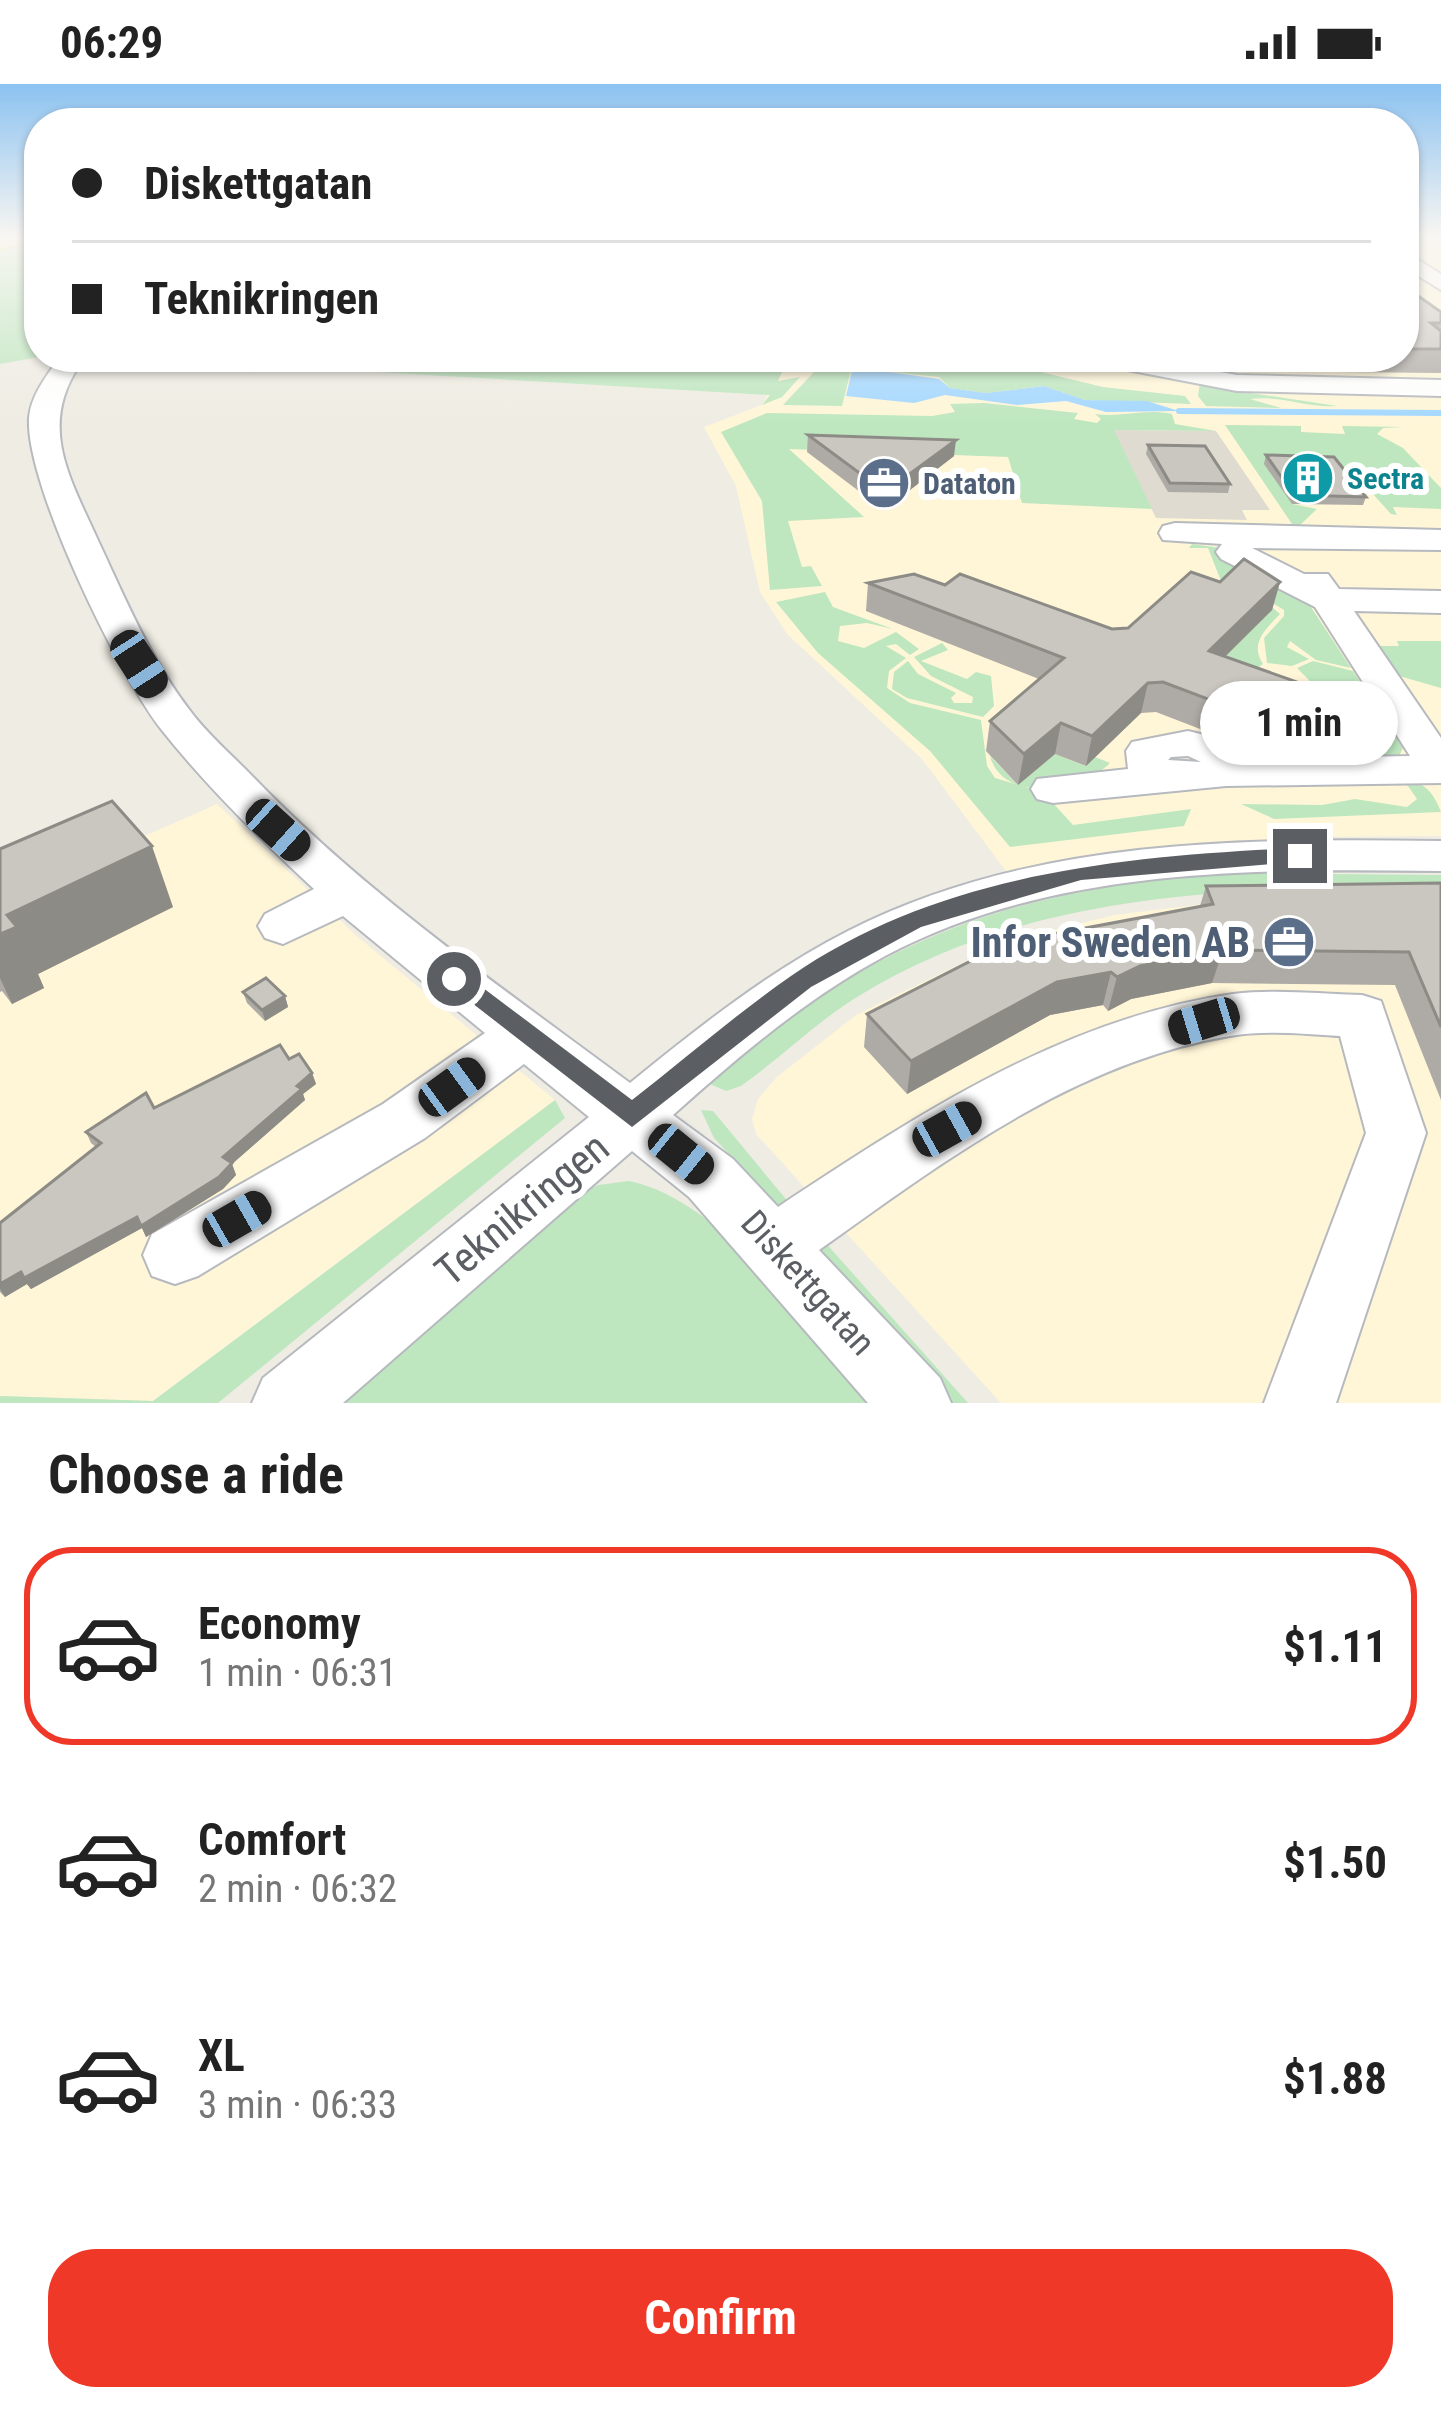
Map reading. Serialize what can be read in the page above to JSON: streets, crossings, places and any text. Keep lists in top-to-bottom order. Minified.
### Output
{"streets":{"street":["Teknikringen","Diskettgatan"]},"crossings":[["Teknikringen","Diskettgatan"]],"places":{"building":["Sectra"],"office":["Dataton","Infor Sweden AB"]},"page":{"status":"06:29","banner":["Diskettgatan","Teknikringen"],"bubble":"1 min","heading":"Choose a ride","list":[{"name":"Economy","note":"1 min · 06:31","value":"$1.11"},{"name":"Comfort","note":"2 min · 06:32","value":"$1.50"},{"name":"XL","note":"3 min · 06:33","value":"$1.88"}],"buttons":"Confirm"}}
